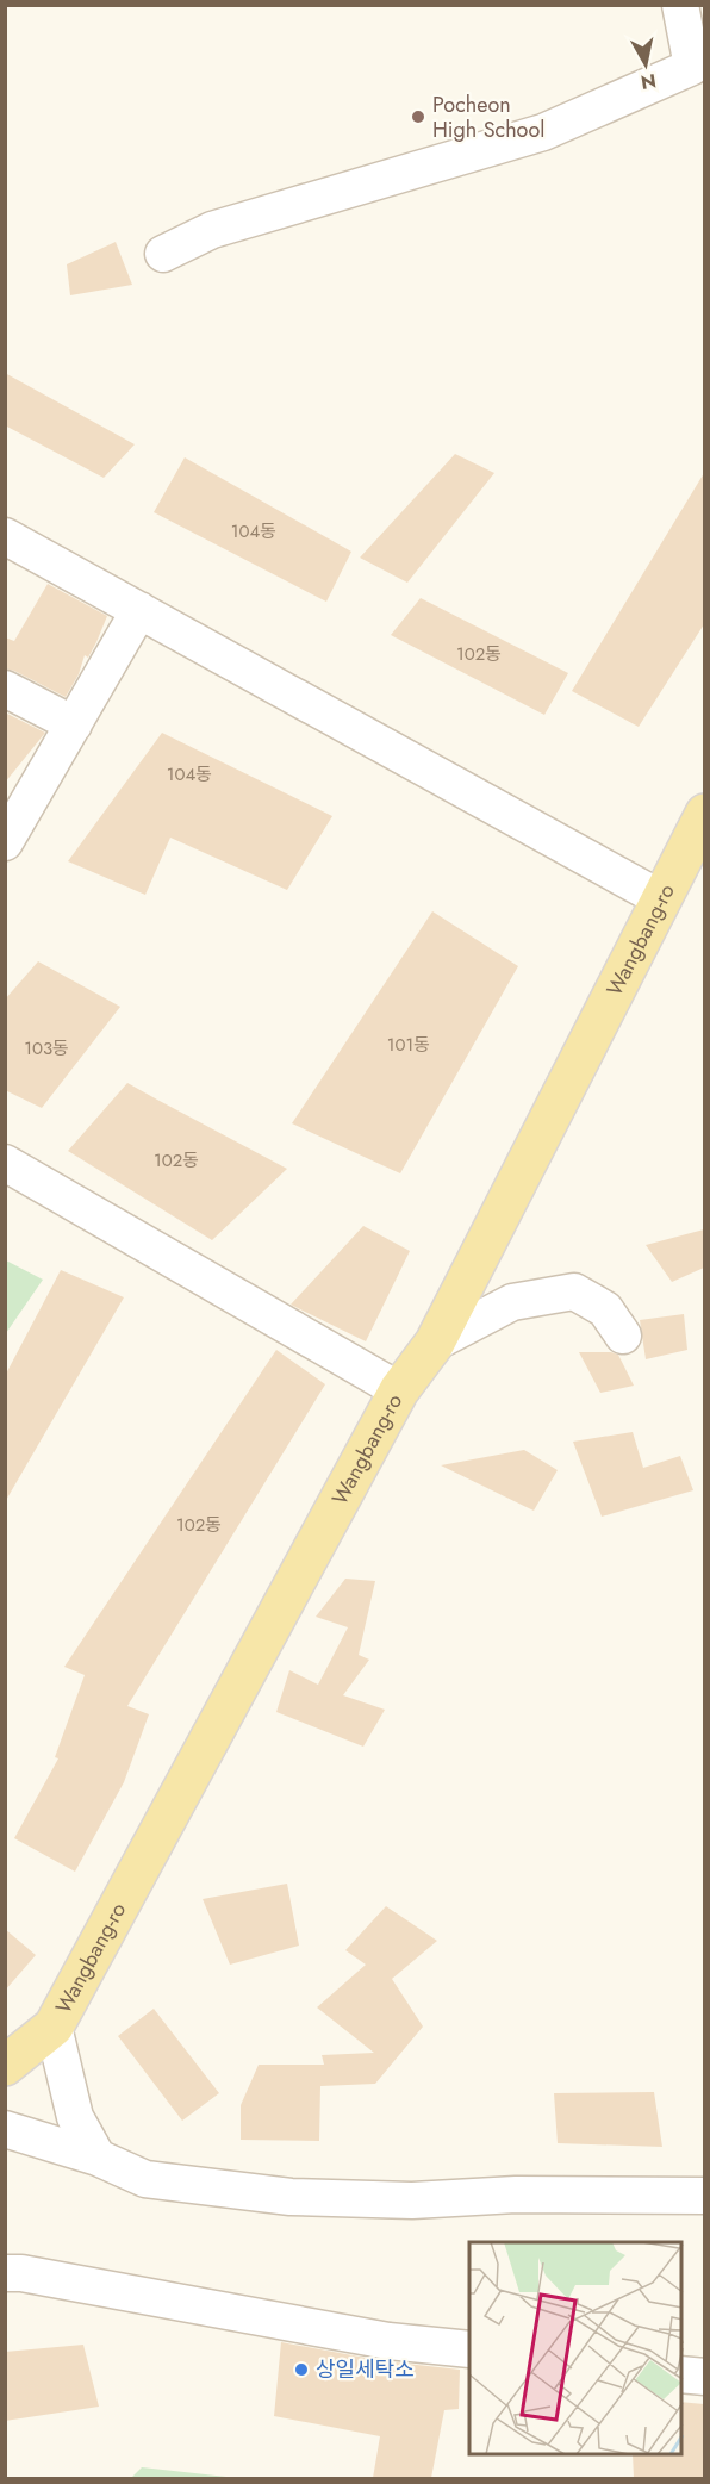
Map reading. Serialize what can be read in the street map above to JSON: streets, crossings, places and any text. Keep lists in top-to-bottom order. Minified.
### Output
{"streets":{"main road":["Wangbang-ro"]},"places":["Pocheon High School","상일세탁소"],"house_numbers":["104동","102동","104동","101동","103동","102동","102동"],"north":"bottom"}
